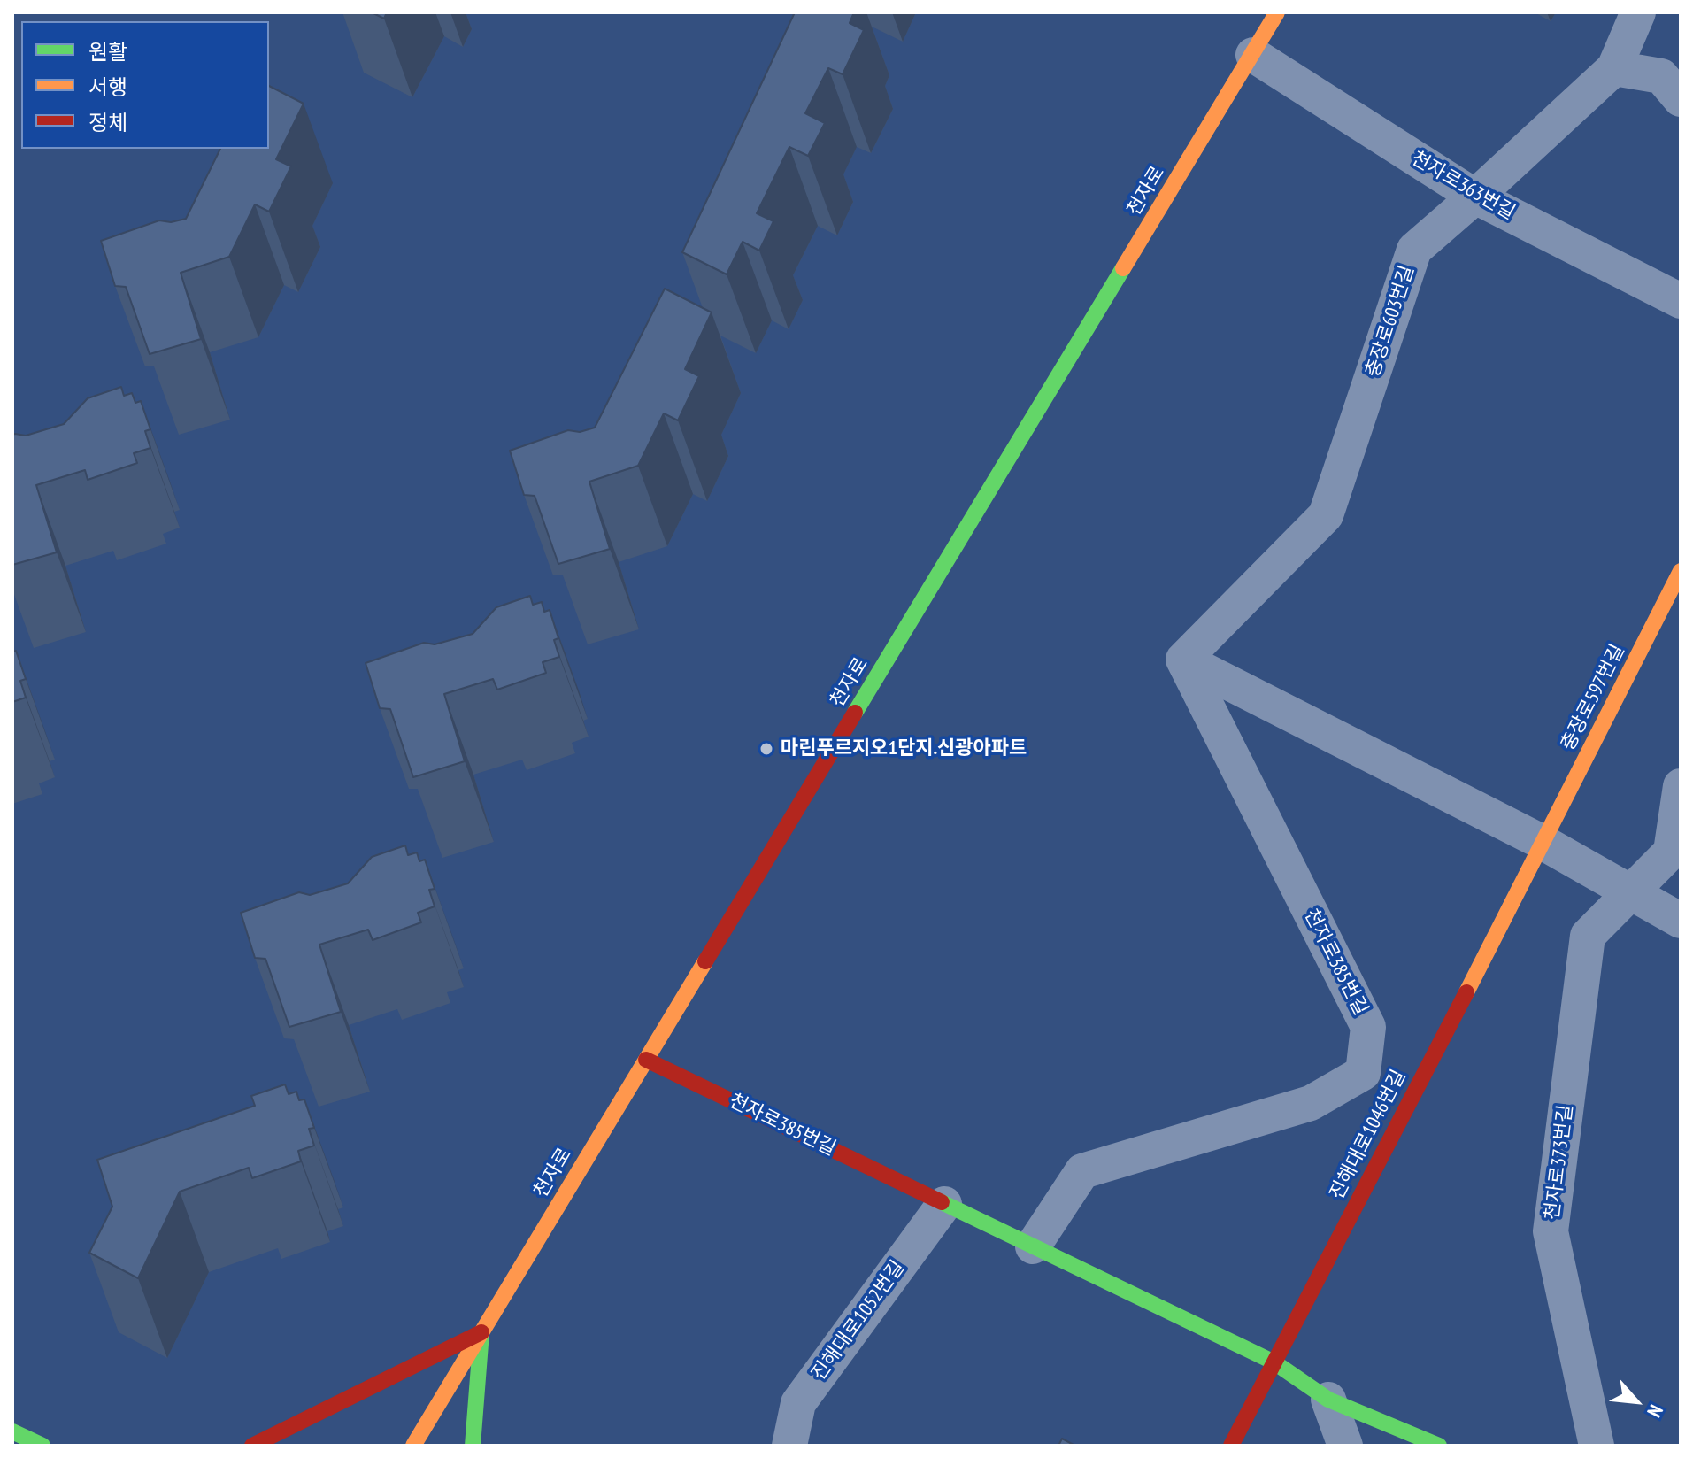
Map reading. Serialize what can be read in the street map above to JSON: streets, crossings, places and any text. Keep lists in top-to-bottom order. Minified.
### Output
{"streets":{"main road":["천자로","충장로597번길","천자로385번길","진해대로1046번길"],"street":["천자로363번길","충장로603번길","천자로373번길","진해대로1052번길"]},"crossings":[["천자로363번길","천자로"],["천자로363번길","충장로603번길"],["천자로","천자로385번길"],["충장로603번길","천자로385번길"],["충장로597번길","진해대로1046번길"],["천자로385번길","진해대로1046번길"],["천자로385번길","진해대로1052번길"]],"places":["마린푸르지오1단지.신광아파트"],"legend":["원활","서행","정체"],"north":"bottom right"}
